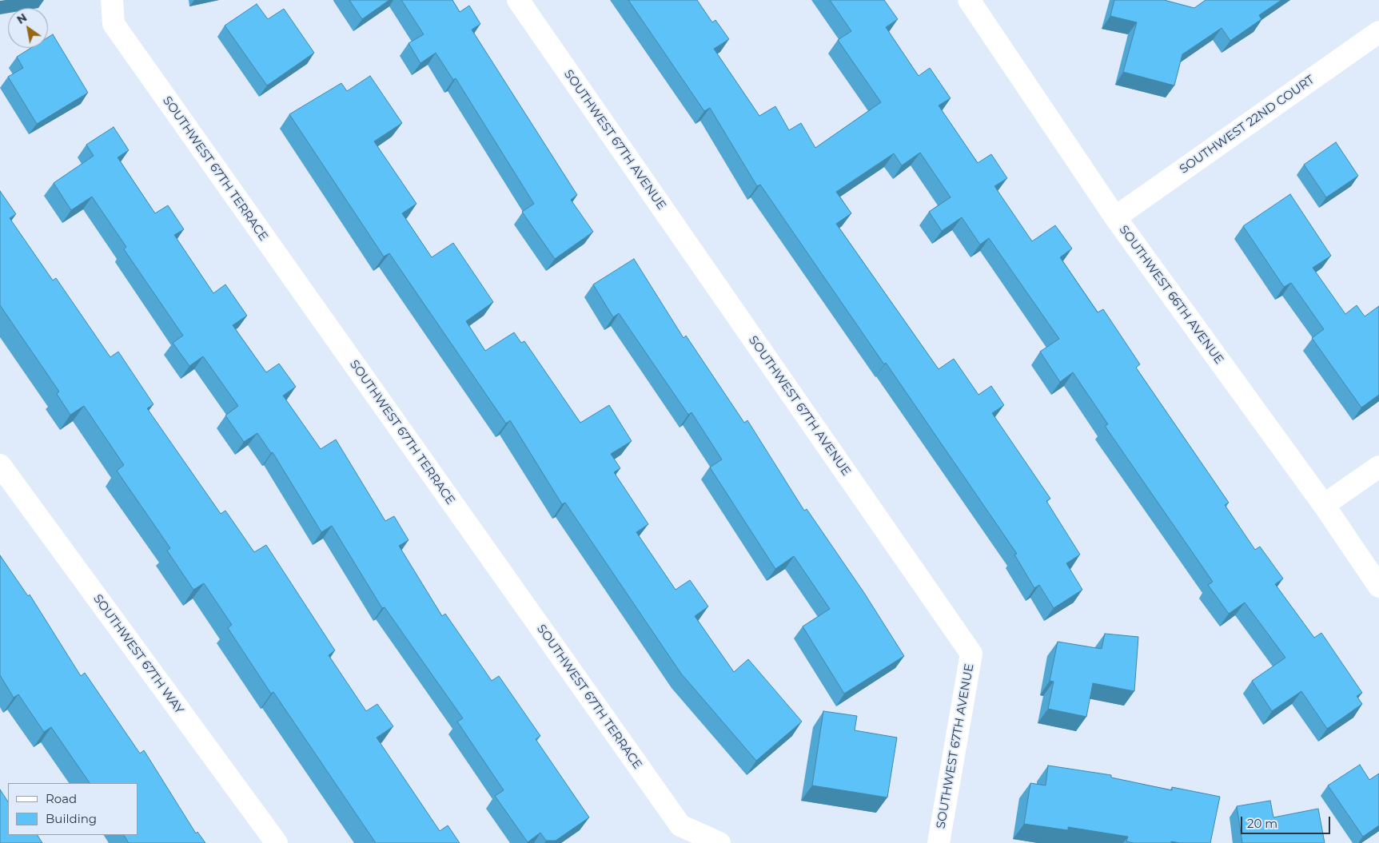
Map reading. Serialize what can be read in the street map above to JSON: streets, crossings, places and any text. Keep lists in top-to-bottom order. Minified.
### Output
{"streets":{"street":["SOUTHWEST 22ND COURT","SOUTHWEST 67TH AVENUE","SOUTHWEST 67TH TERRACE","SOUTHWEST 66TH AVENUE","SOUTHWEST 67TH WAY"]},"crossings":[["SOUTHWEST 22ND COURT","SOUTHWEST 66TH AVENUE"]],"legend":["Road","Building"],"scale_bar":"20 m","north":"top left"}
